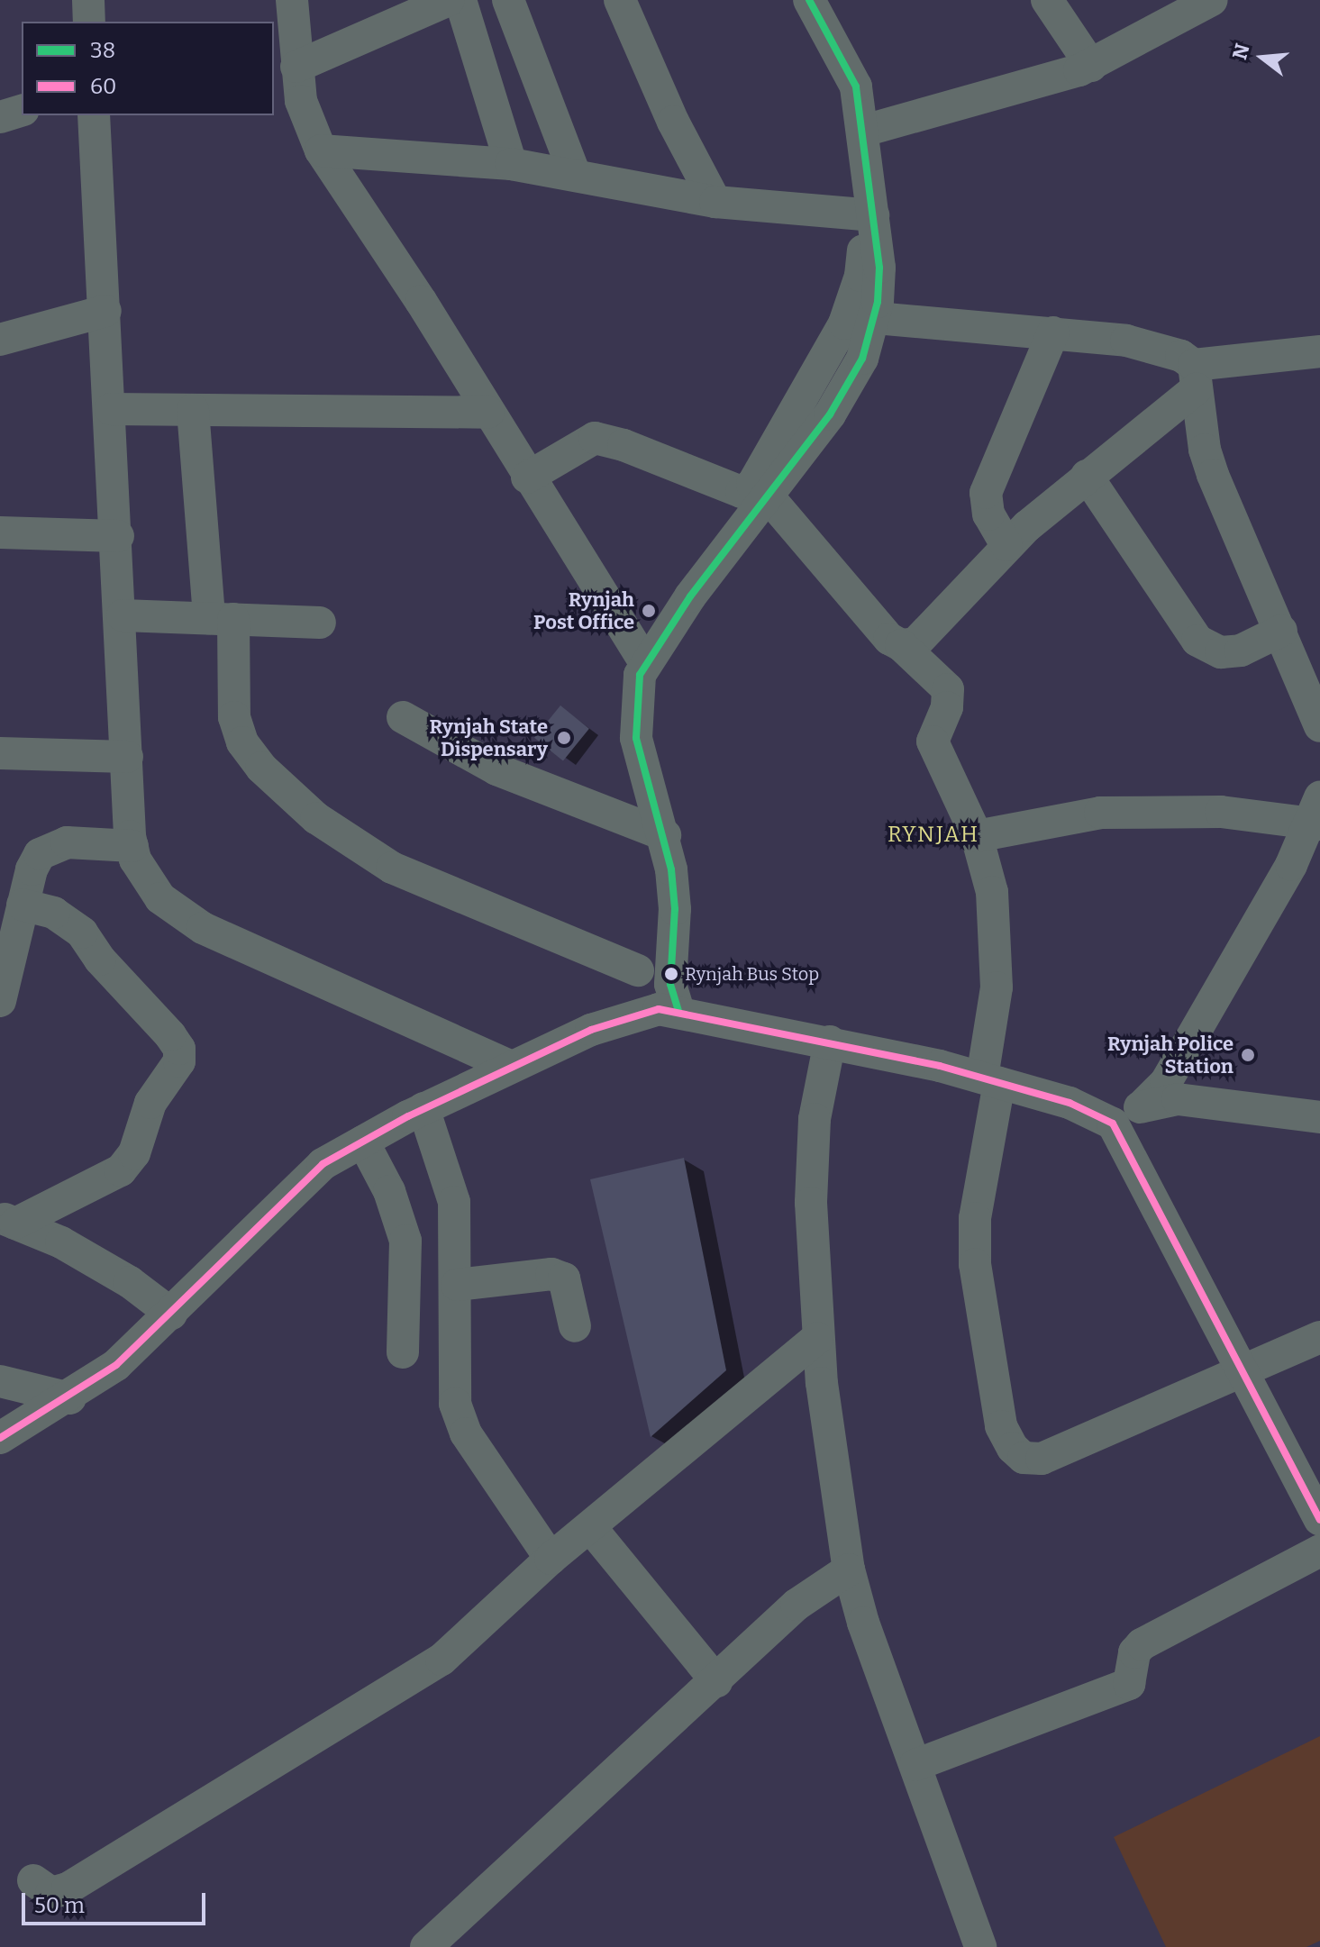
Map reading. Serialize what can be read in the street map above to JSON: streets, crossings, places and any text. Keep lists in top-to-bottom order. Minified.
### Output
{"districts":["RYNJAH"],"places":["Rynjah Post Office","Rynjah State Dispensary","Rynjah Bus Stop","Rynjah Police Station"],"lines":["transit line 38","transit line 60"],"legend":["38","60"],"scale_bar":"50 m","north":"left"}
